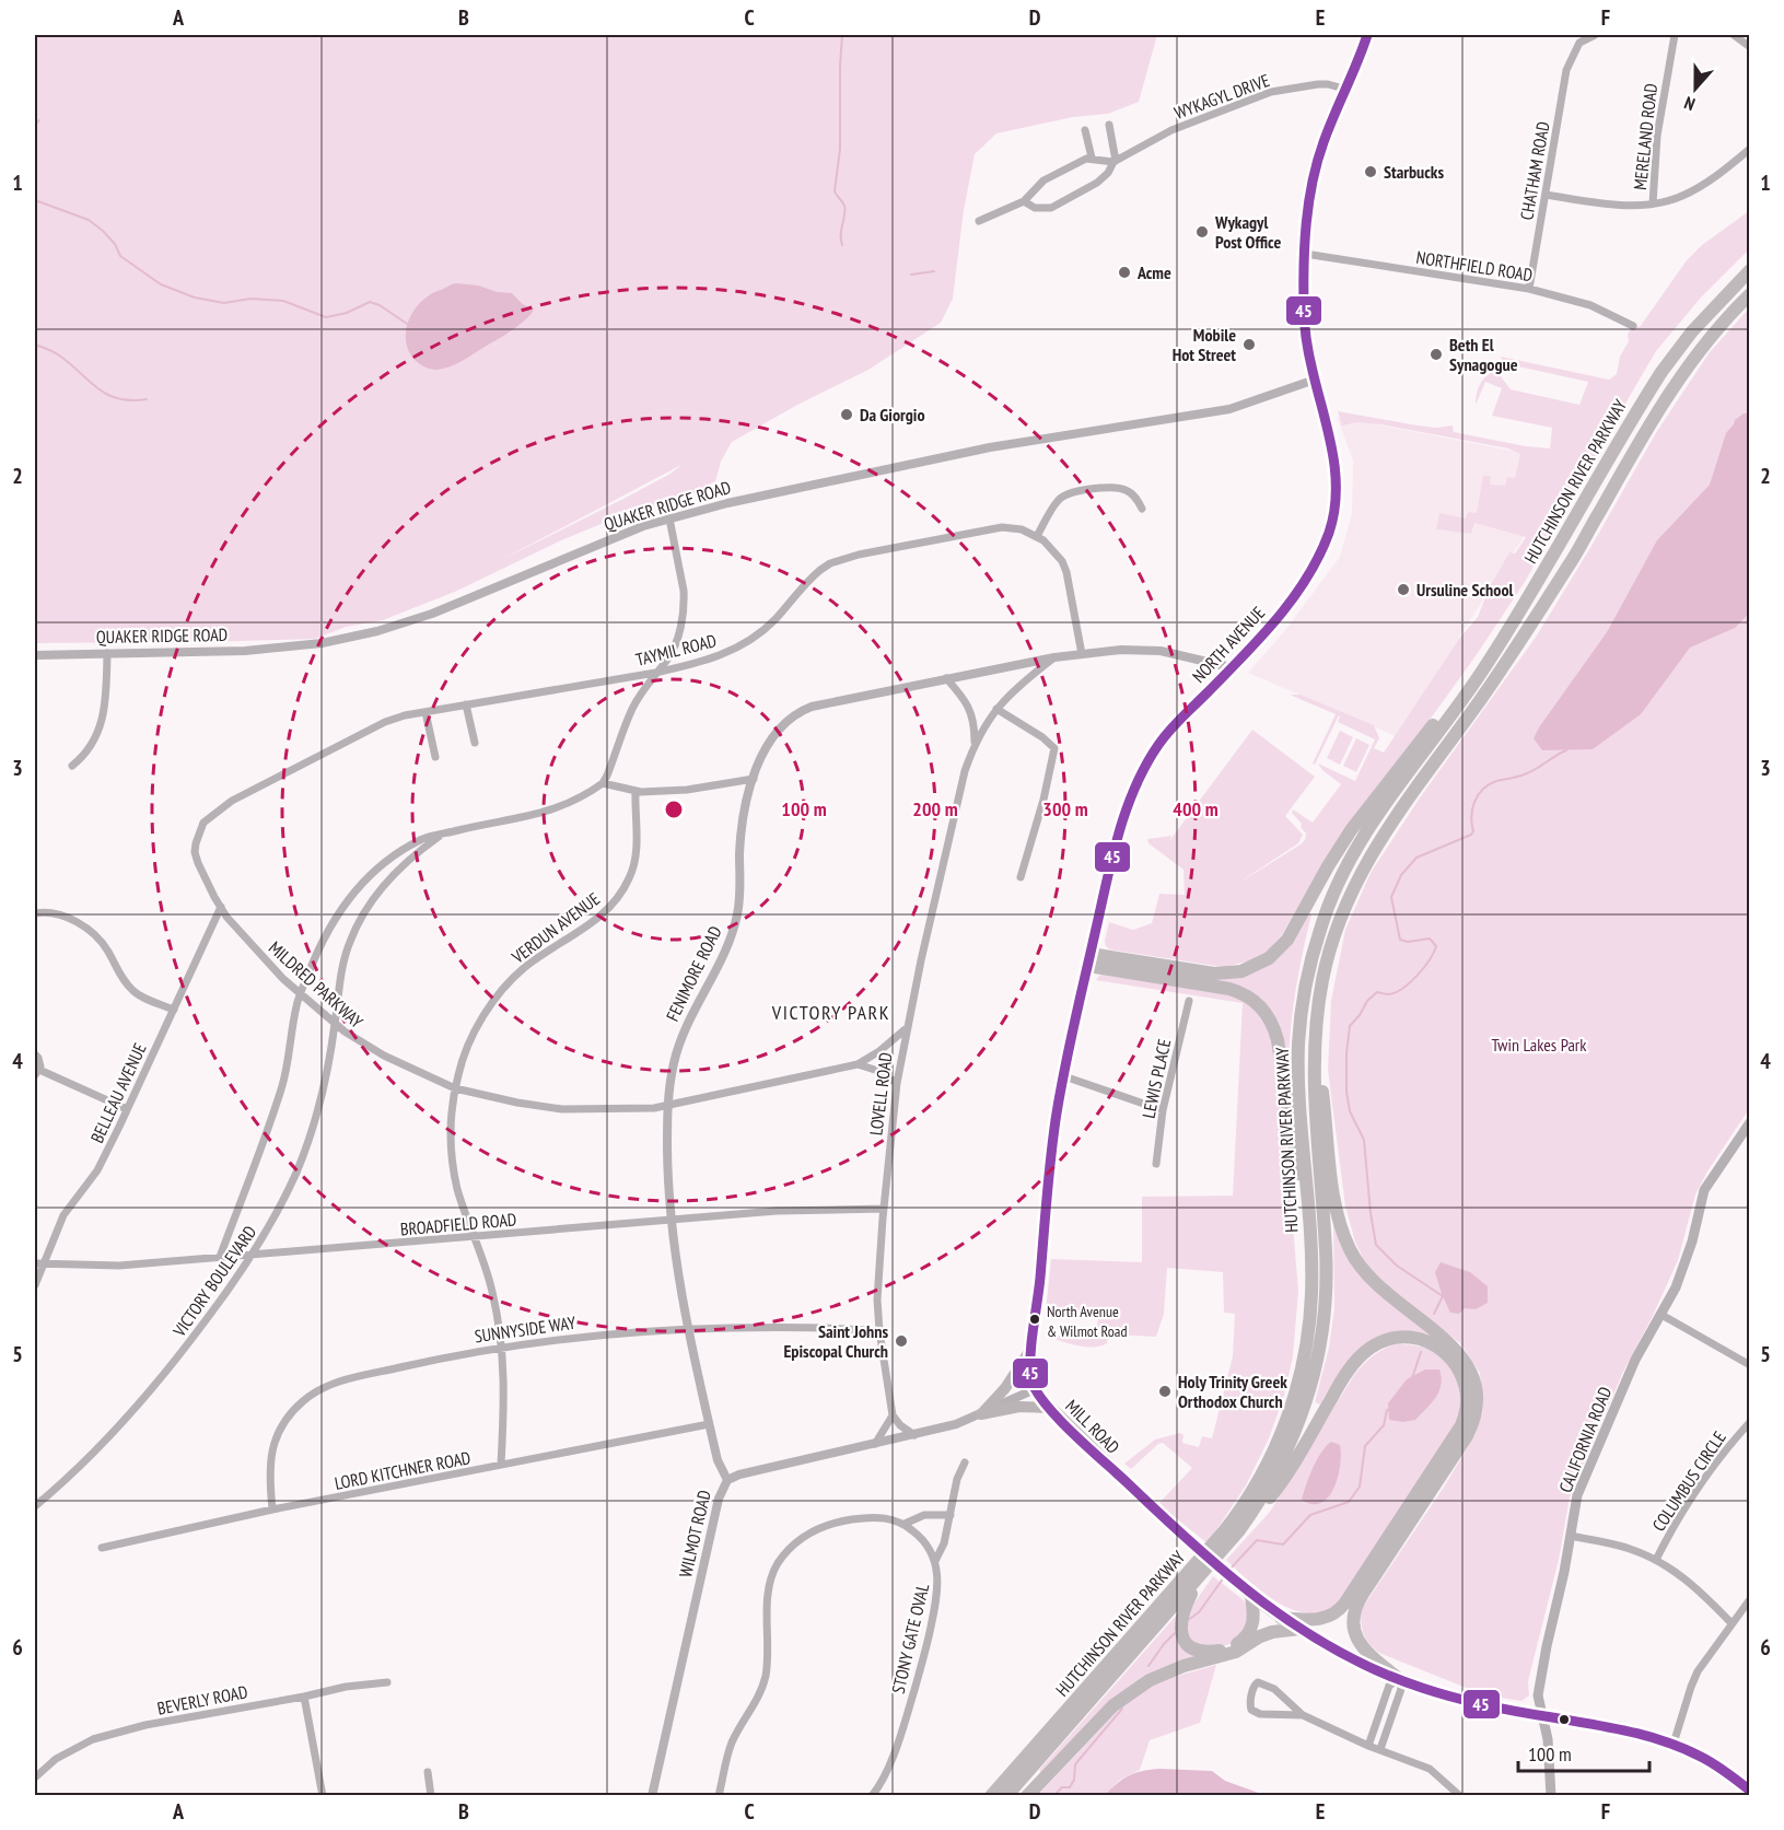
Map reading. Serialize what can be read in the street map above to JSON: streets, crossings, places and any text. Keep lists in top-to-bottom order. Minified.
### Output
{"streets":{"highway":["HUTCHINSON RIVER PARKWAY"],"main road":["NORTH AVENUE","MILL ROAD","CALIFORNIA ROAD"],"street":["WYKAGYL DRIVE","MERELAND ROAD","CHATHAM ROAD","NORTHFIELD ROAD","QUAKER RIDGE ROAD","TAYMIL ROAD","VERDUN AVENUE","FENIMORE ROAD","MILDRED PARKWAY","LEWIS PLACE","BELLEAU AVENUE","LOVELL ROAD","BROADFIELD ROAD","VICTORY BOULEVARD","SUNNYSIDE WAY","LORD KITCHNER ROAD","COLUMBUS CIRCLE","WILMOT ROAD","STONY GATE OVAL","BEVERLY ROAD"]},"crossings":[["WYKAGYL DRIVE","NORTH AVENUE"],["CHATHAM ROAD","NORTHFIELD ROAD"],["NORTHFIELD ROAD","NORTH AVENUE"],["QUAKER RIDGE ROAD","NORTH AVENUE"],["NORTH AVENUE","MILL ROAD"],["NORTH AVENUE","WILMOT ROAD"],["TAYMIL ROAD","MILDRED PARKWAY"],["VERDUN AVENUE","MILDRED PARKWAY"],["VERDUN AVENUE","BROADFIELD ROAD"],["VERDUN AVENUE","SUNNYSIDE WAY"],["VERDUN AVENUE","LORD KITCHNER ROAD"],["FENIMORE ROAD","MILDRED PARKWAY"],["FENIMORE ROAD","LOVELL ROAD"],["FENIMORE ROAD","BROADFIELD ROAD"],["FENIMORE ROAD","SUNNYSIDE WAY"],["FENIMORE ROAD","LORD KITCHNER ROAD"],["FENIMORE ROAD","WILMOT ROAD"],["MILDRED PARKWAY","BELLEAU AVENUE"],["MILDRED PARKWAY","LOVELL ROAD"],["MILDRED PARKWAY","VICTORY BOULEVARD"],["BELLEAU AVENUE","BROADFIELD ROAD"],["LOVELL ROAD","BROADFIELD ROAD"],["LOVELL ROAD","SUNNYSIDE WAY"],["BROADFIELD ROAD","VICTORY BOULEVARD"],["SUNNYSIDE WAY","LORD KITCHNER ROAD"],["MILL ROAD","CALIFORNIA ROAD"],["MILL ROAD","WILMOT ROAD"]],"districts":["VICTORY PARK"],"parks":["Twin Lakes Park"],"places":["Starbucks","Wykagyl Post Office","Acme","Mobile Hot Street","Beth El Synagogue","Da Giorgio","Ursuline School","North Avenue & Wilmot Road","Saint Johns Episcopal Church","Holy Trinity Greek Orthodox Church"],"lines":["transit line 45"],"scale_bar":"100 m","north":"bottom","grid":{"columns":["A","B","C","D","E","F"],"rows":["1","2","3","4","5","6"]},"rings":["100 m","200 m","300 m","400 m"]}
